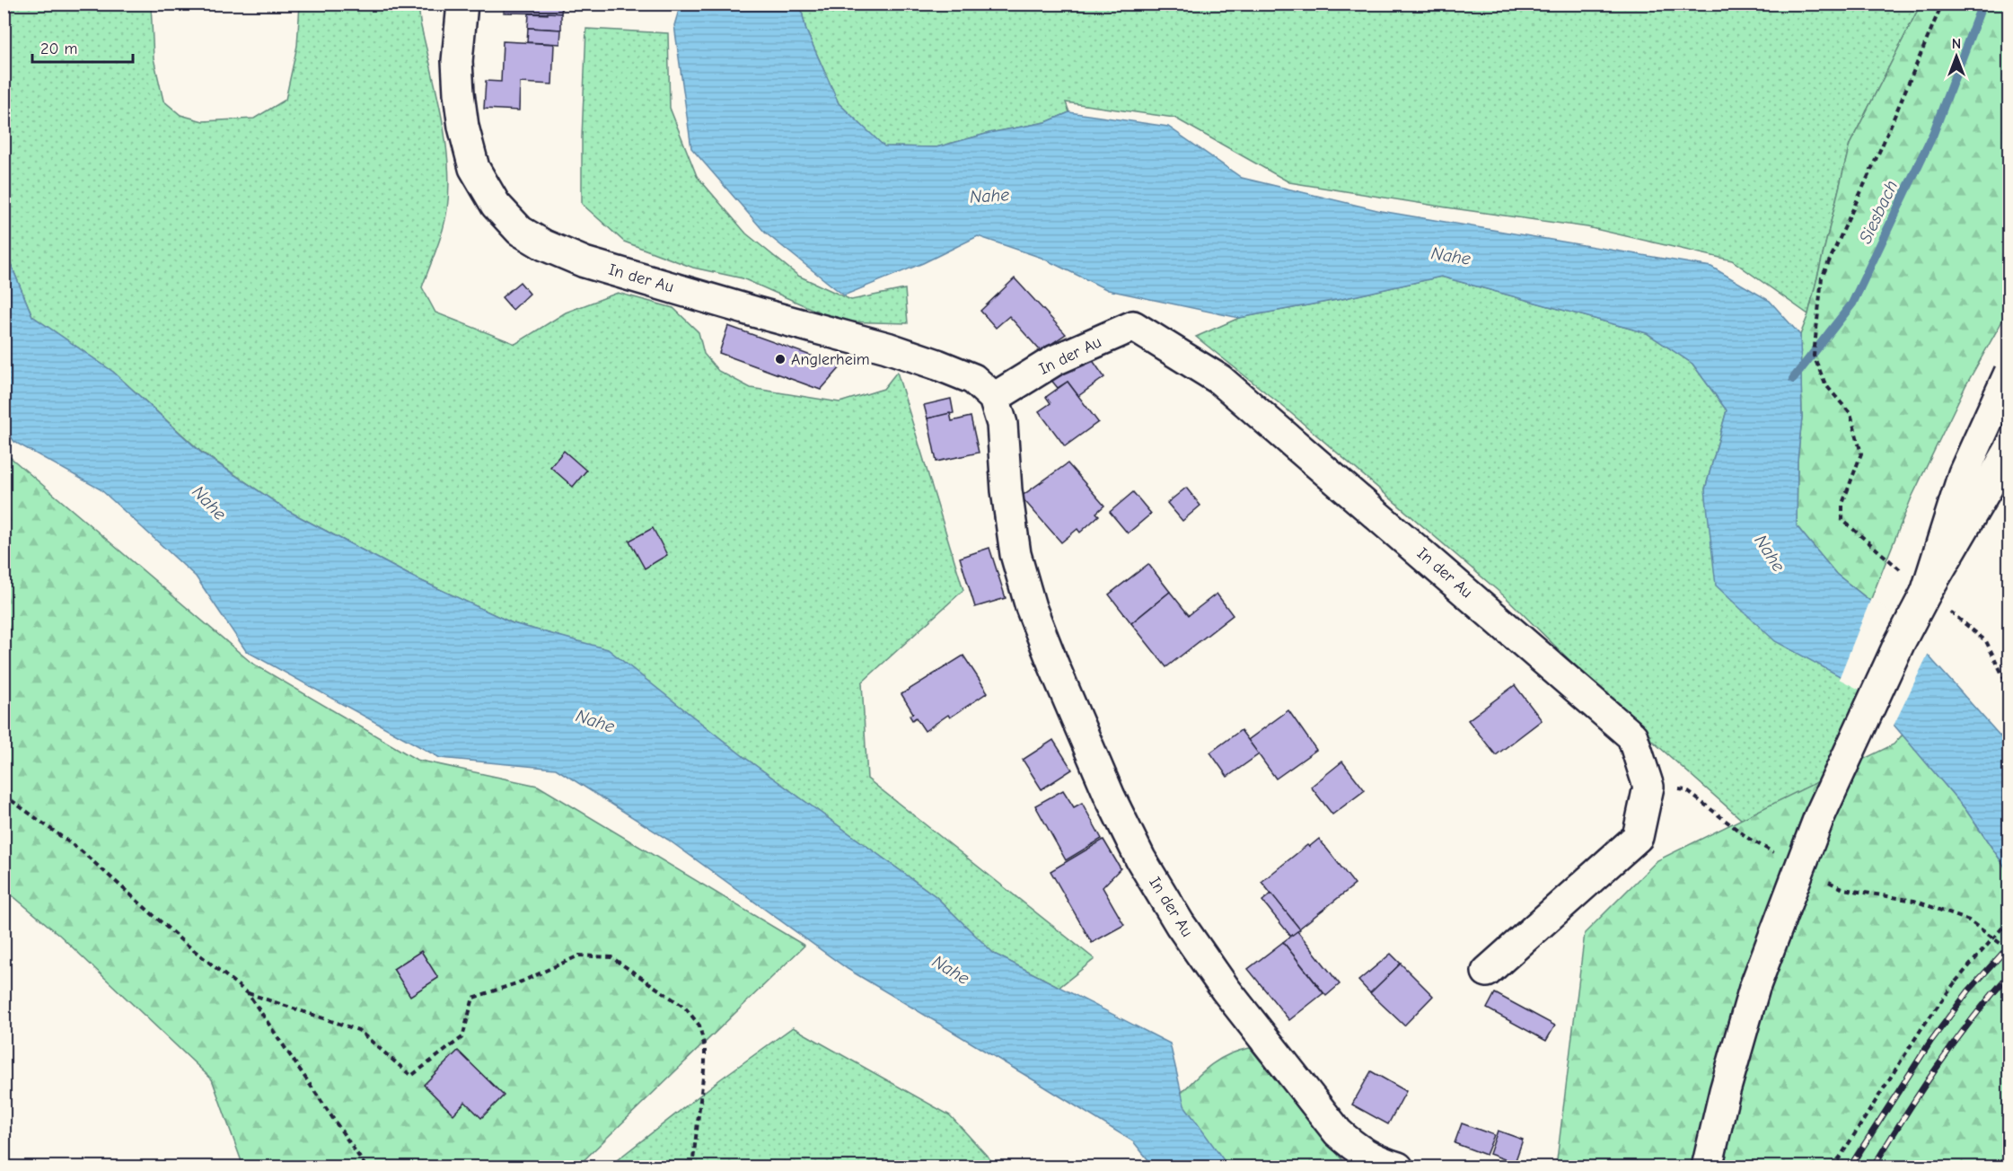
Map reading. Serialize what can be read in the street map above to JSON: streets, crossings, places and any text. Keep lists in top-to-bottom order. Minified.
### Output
{"streets":{"street":["In der Au"]},"water":["Nahe","Siesbach"],"places":["Anglerheim"],"scale_bar":"20 m","north":"top"}
